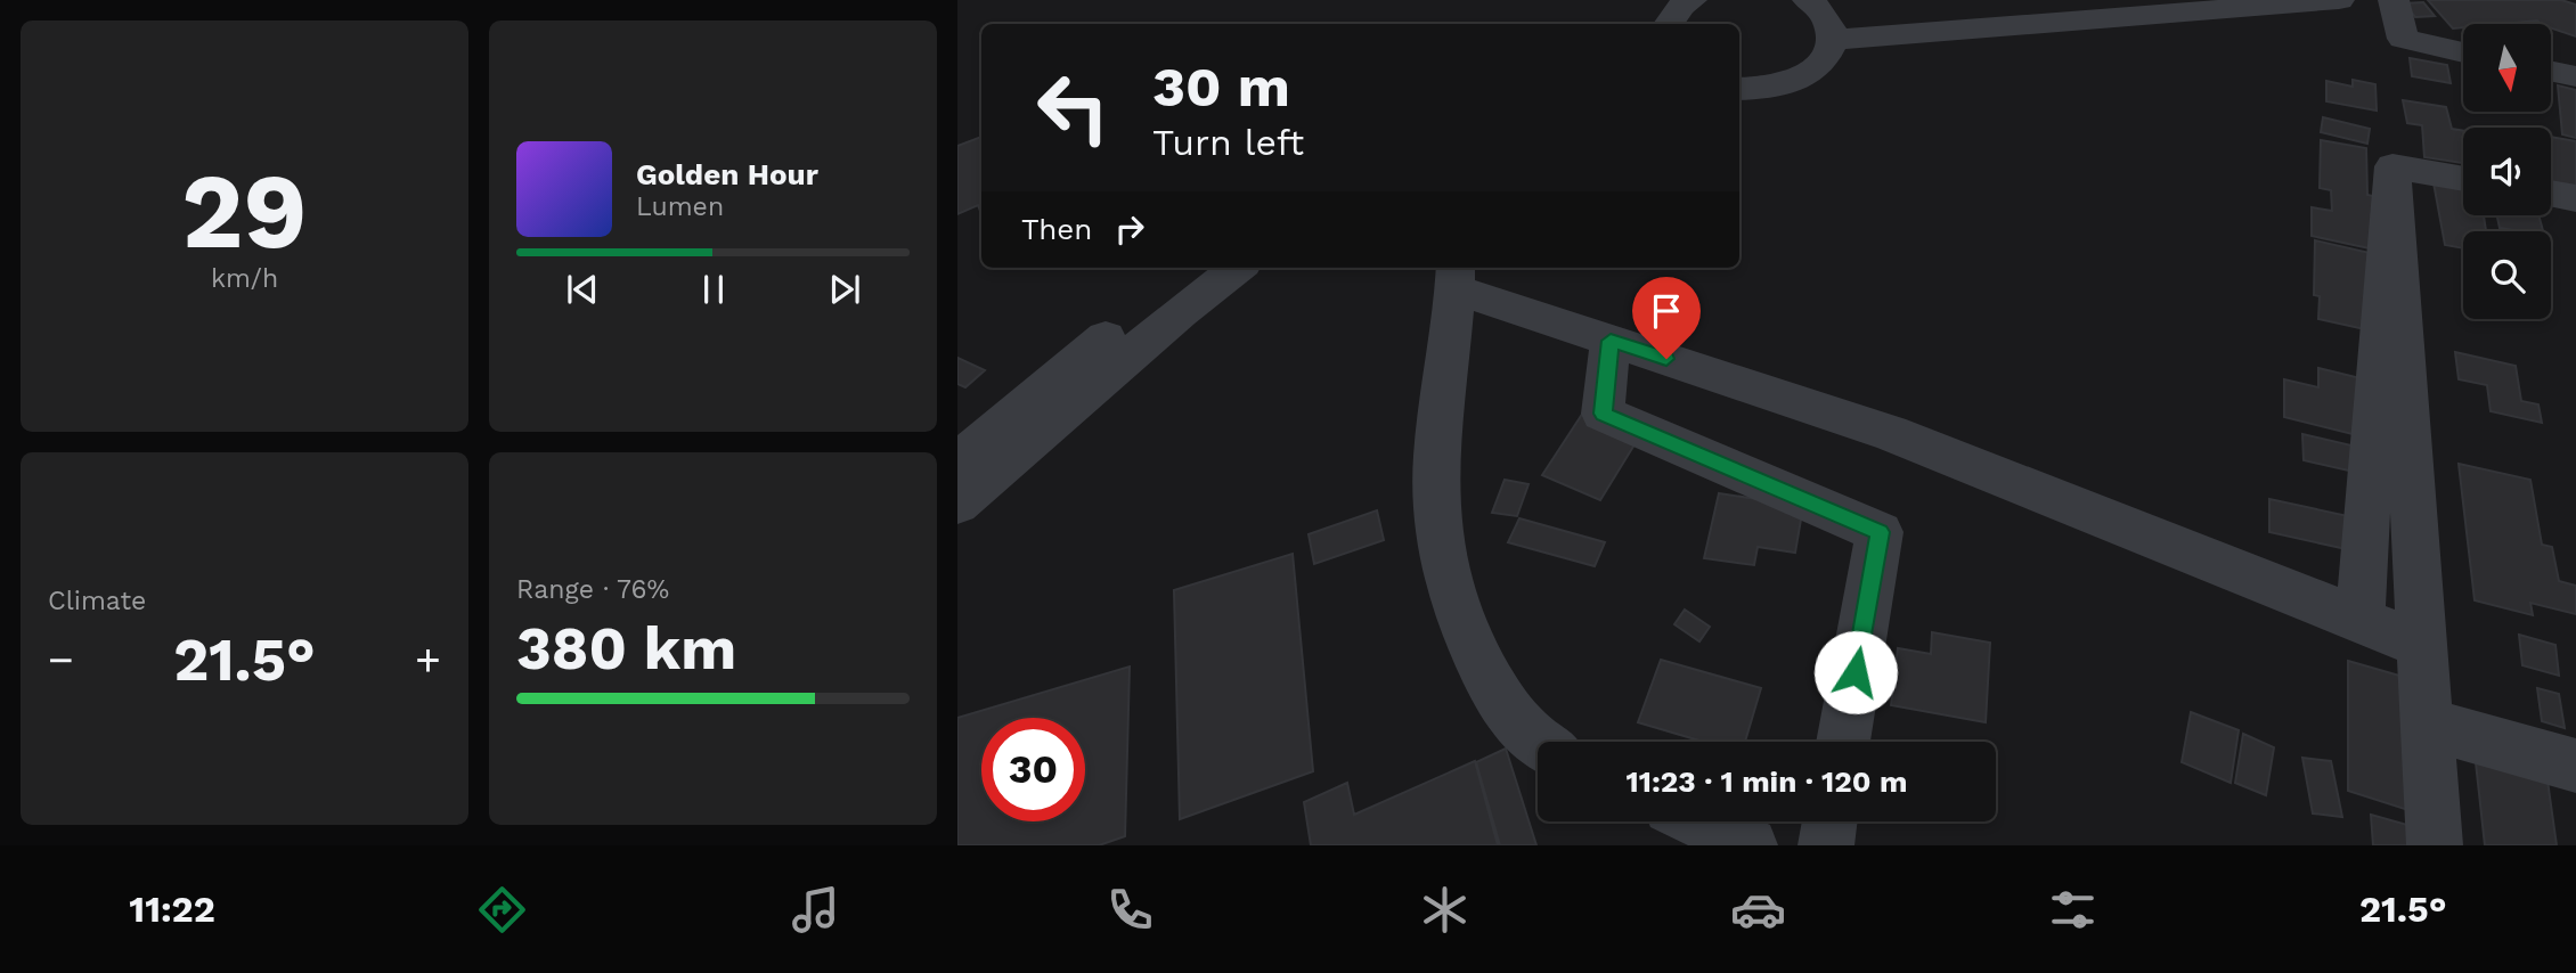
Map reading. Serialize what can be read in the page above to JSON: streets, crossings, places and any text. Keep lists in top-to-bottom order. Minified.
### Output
{"north":"bottom","page":{"tile":[["29","km/h"],"Climate",["Range · 76%","380 km"]],"turn":["30 m","Turn left"],"song":["Golden Hour","Lumen"],"then":"Then","heat":["−","21.5°","+"],"limit":"30","trip":"11:23 · 1 min · 120 m","tabs":["11:22","21.5°"]}}
